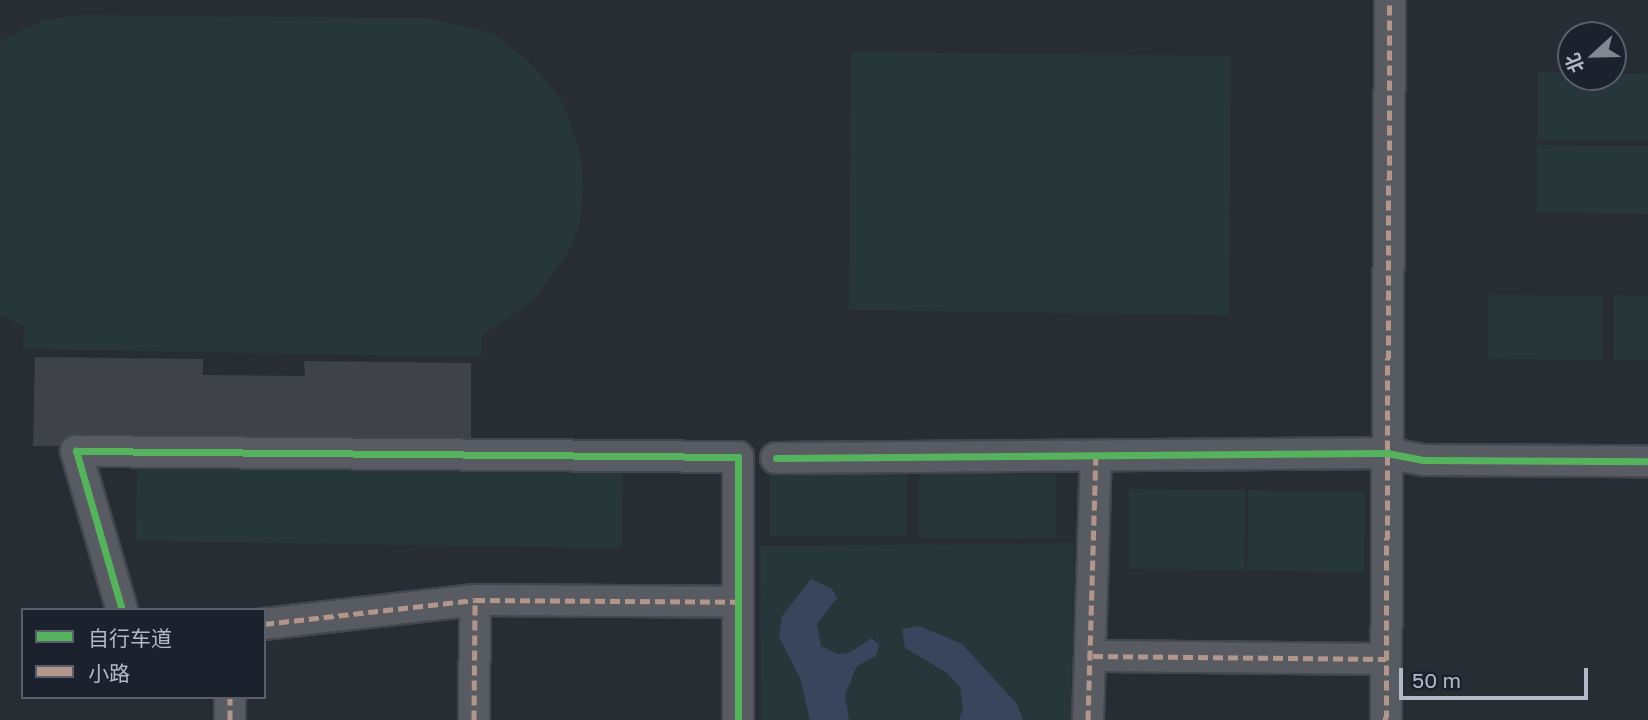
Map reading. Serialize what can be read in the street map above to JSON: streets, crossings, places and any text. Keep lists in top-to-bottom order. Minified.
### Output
{"legend":["自行车道","小路"],"scale_bar":"50 m","north":"left"}
